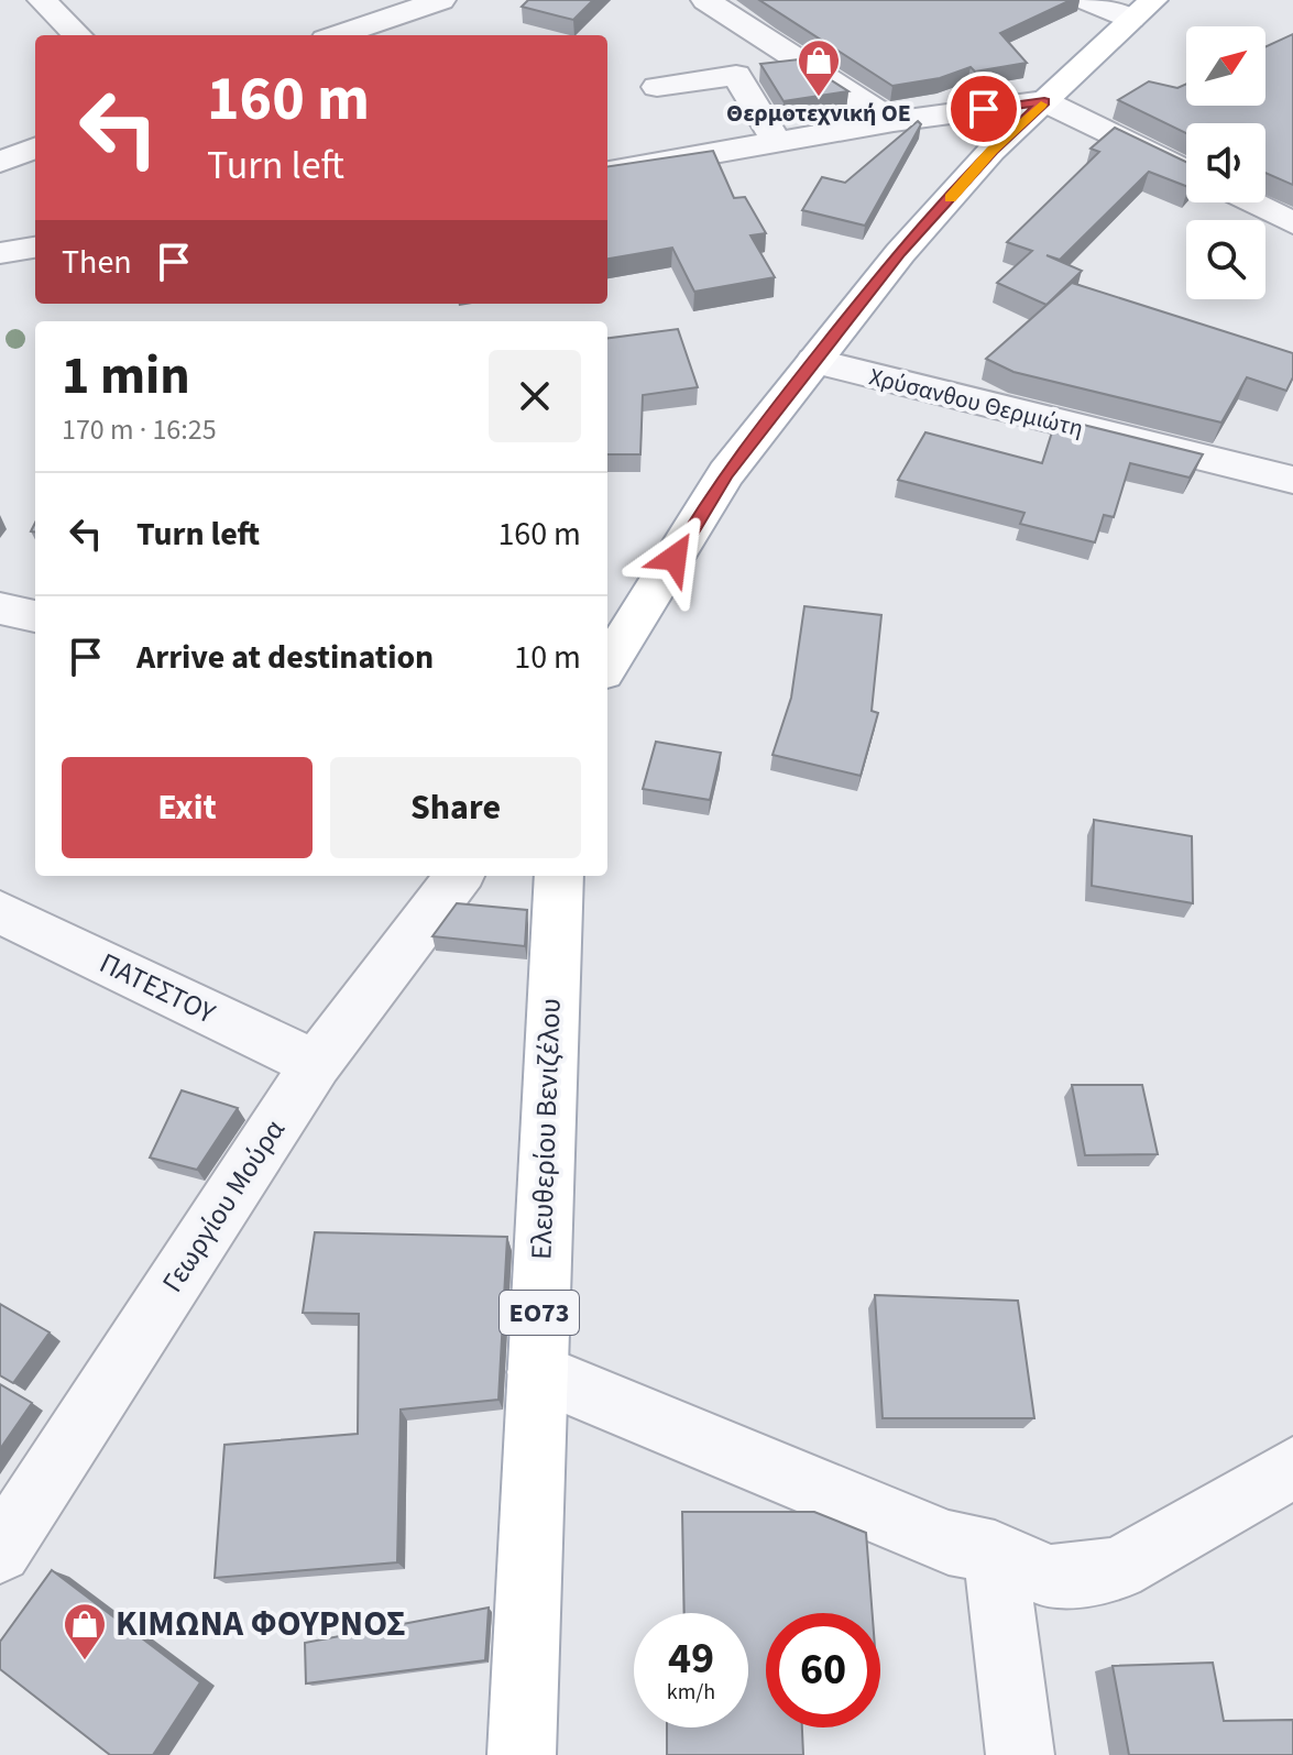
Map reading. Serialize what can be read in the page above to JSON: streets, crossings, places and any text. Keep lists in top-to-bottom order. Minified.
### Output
{"streets":{"main road":["Ελευθερίου Βενιζέλου","ΕΟ73"],"street":["Χρύσανθου Θερμιώτη","ΠΑΤΕΣΤΟΥ","Γεωργίου Μούρα"]},"crossings":[["ΠΑΤΕΣΤΟΥ","Γεωργίου Μούρα"]],"places":{"shop":["Θερμοτεχνική ΟΕ","ΚΙΜΩΝΑ ΦΟΥΡΝΟΣ"]},"north":"top right","page":{"turn":["160 m","Turn left"],"then":"Then","heading":["1 min","170 m · 16:25"],"list":[{"name":"Turn left","value":"160 m"},{"name":"Arrive at destination","value":"10 m"}],"buttons":["Exit","Share"],"speed":"49 km/h","limit":"60"}}
